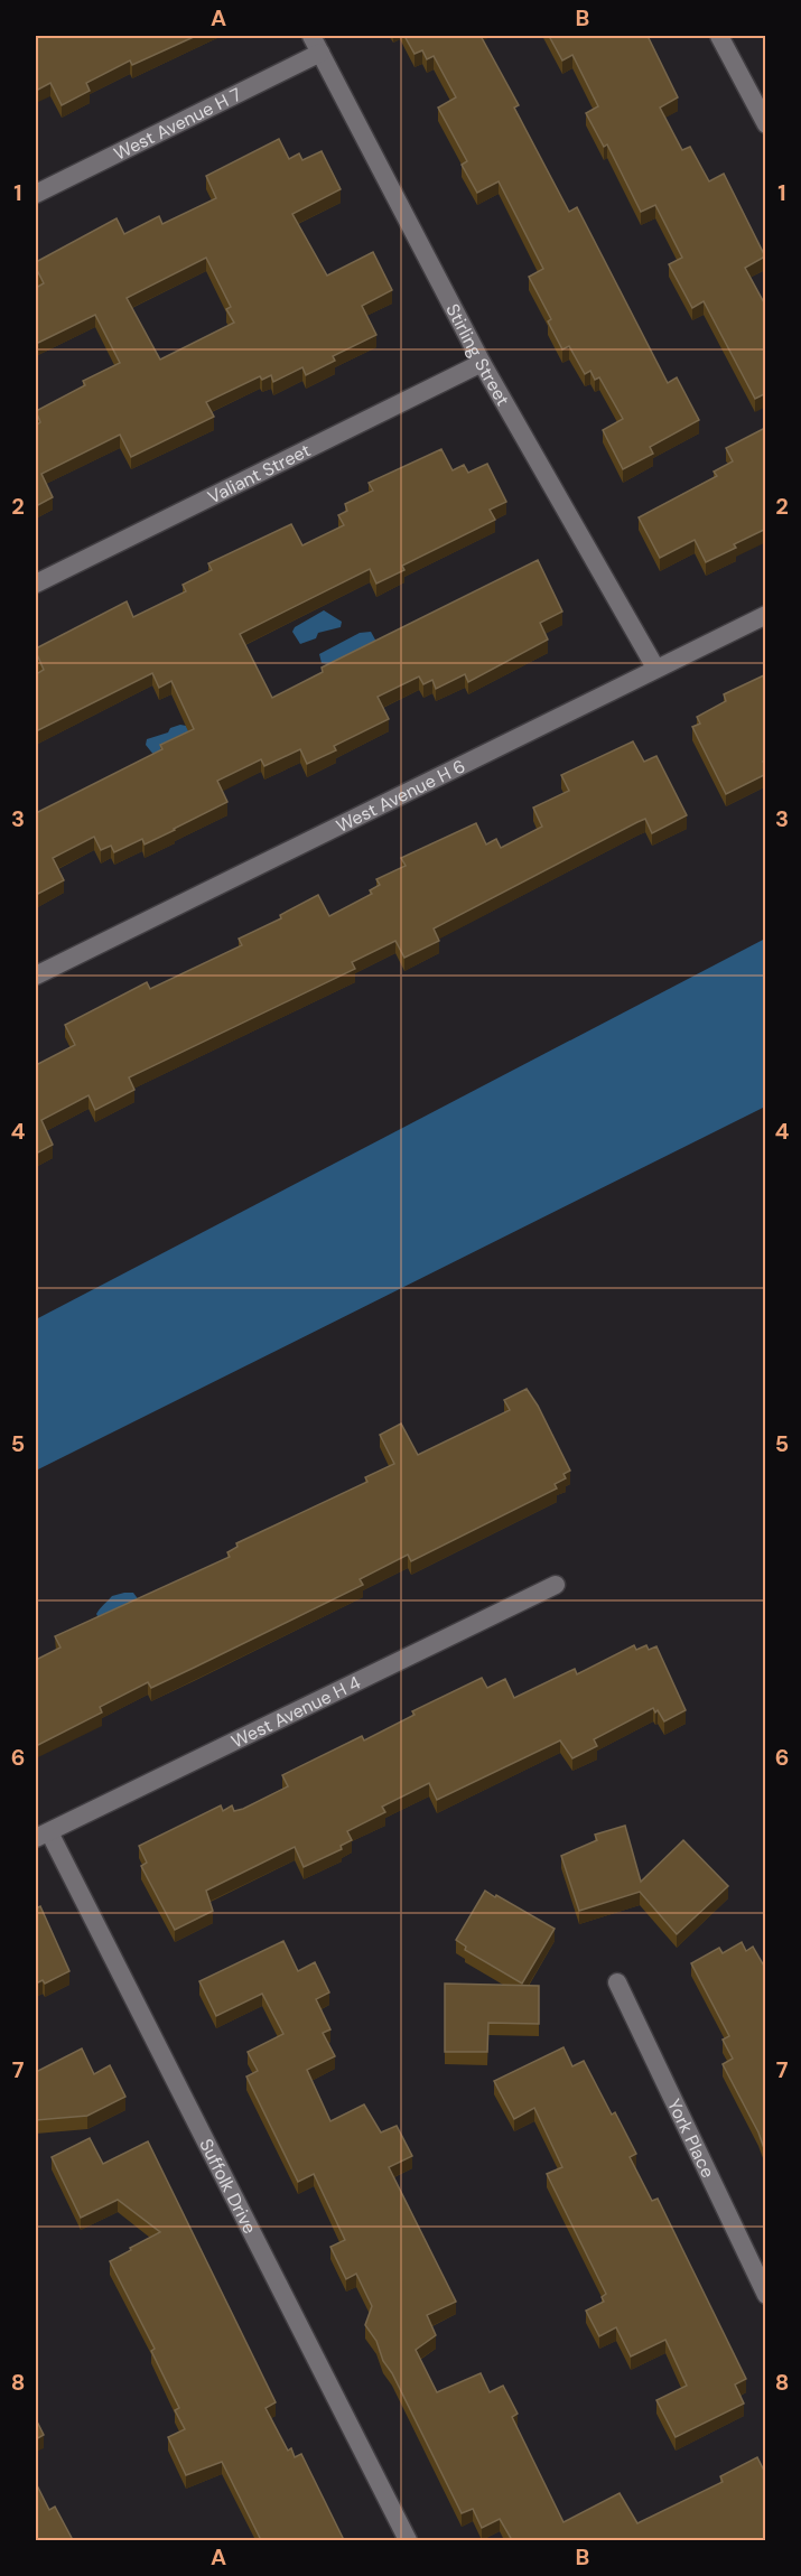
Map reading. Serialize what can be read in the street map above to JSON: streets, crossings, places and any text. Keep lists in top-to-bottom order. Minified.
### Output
{"streets":{"street":["West Avenue H 7","Stirling Street","Valiant Street","West Avenue H 6","West Avenue H 4","York Place","Suffolk Drive"]},"crossings":[["West Avenue H 7","Stirling Street"],["Stirling Street","Valiant Street"],["Stirling Street","West Avenue H 6"],["West Avenue H 4","Suffolk Drive"]],"grid":{"columns":["A","B"],"rows":["1","2","3","4","5","6","7","8"]}}
